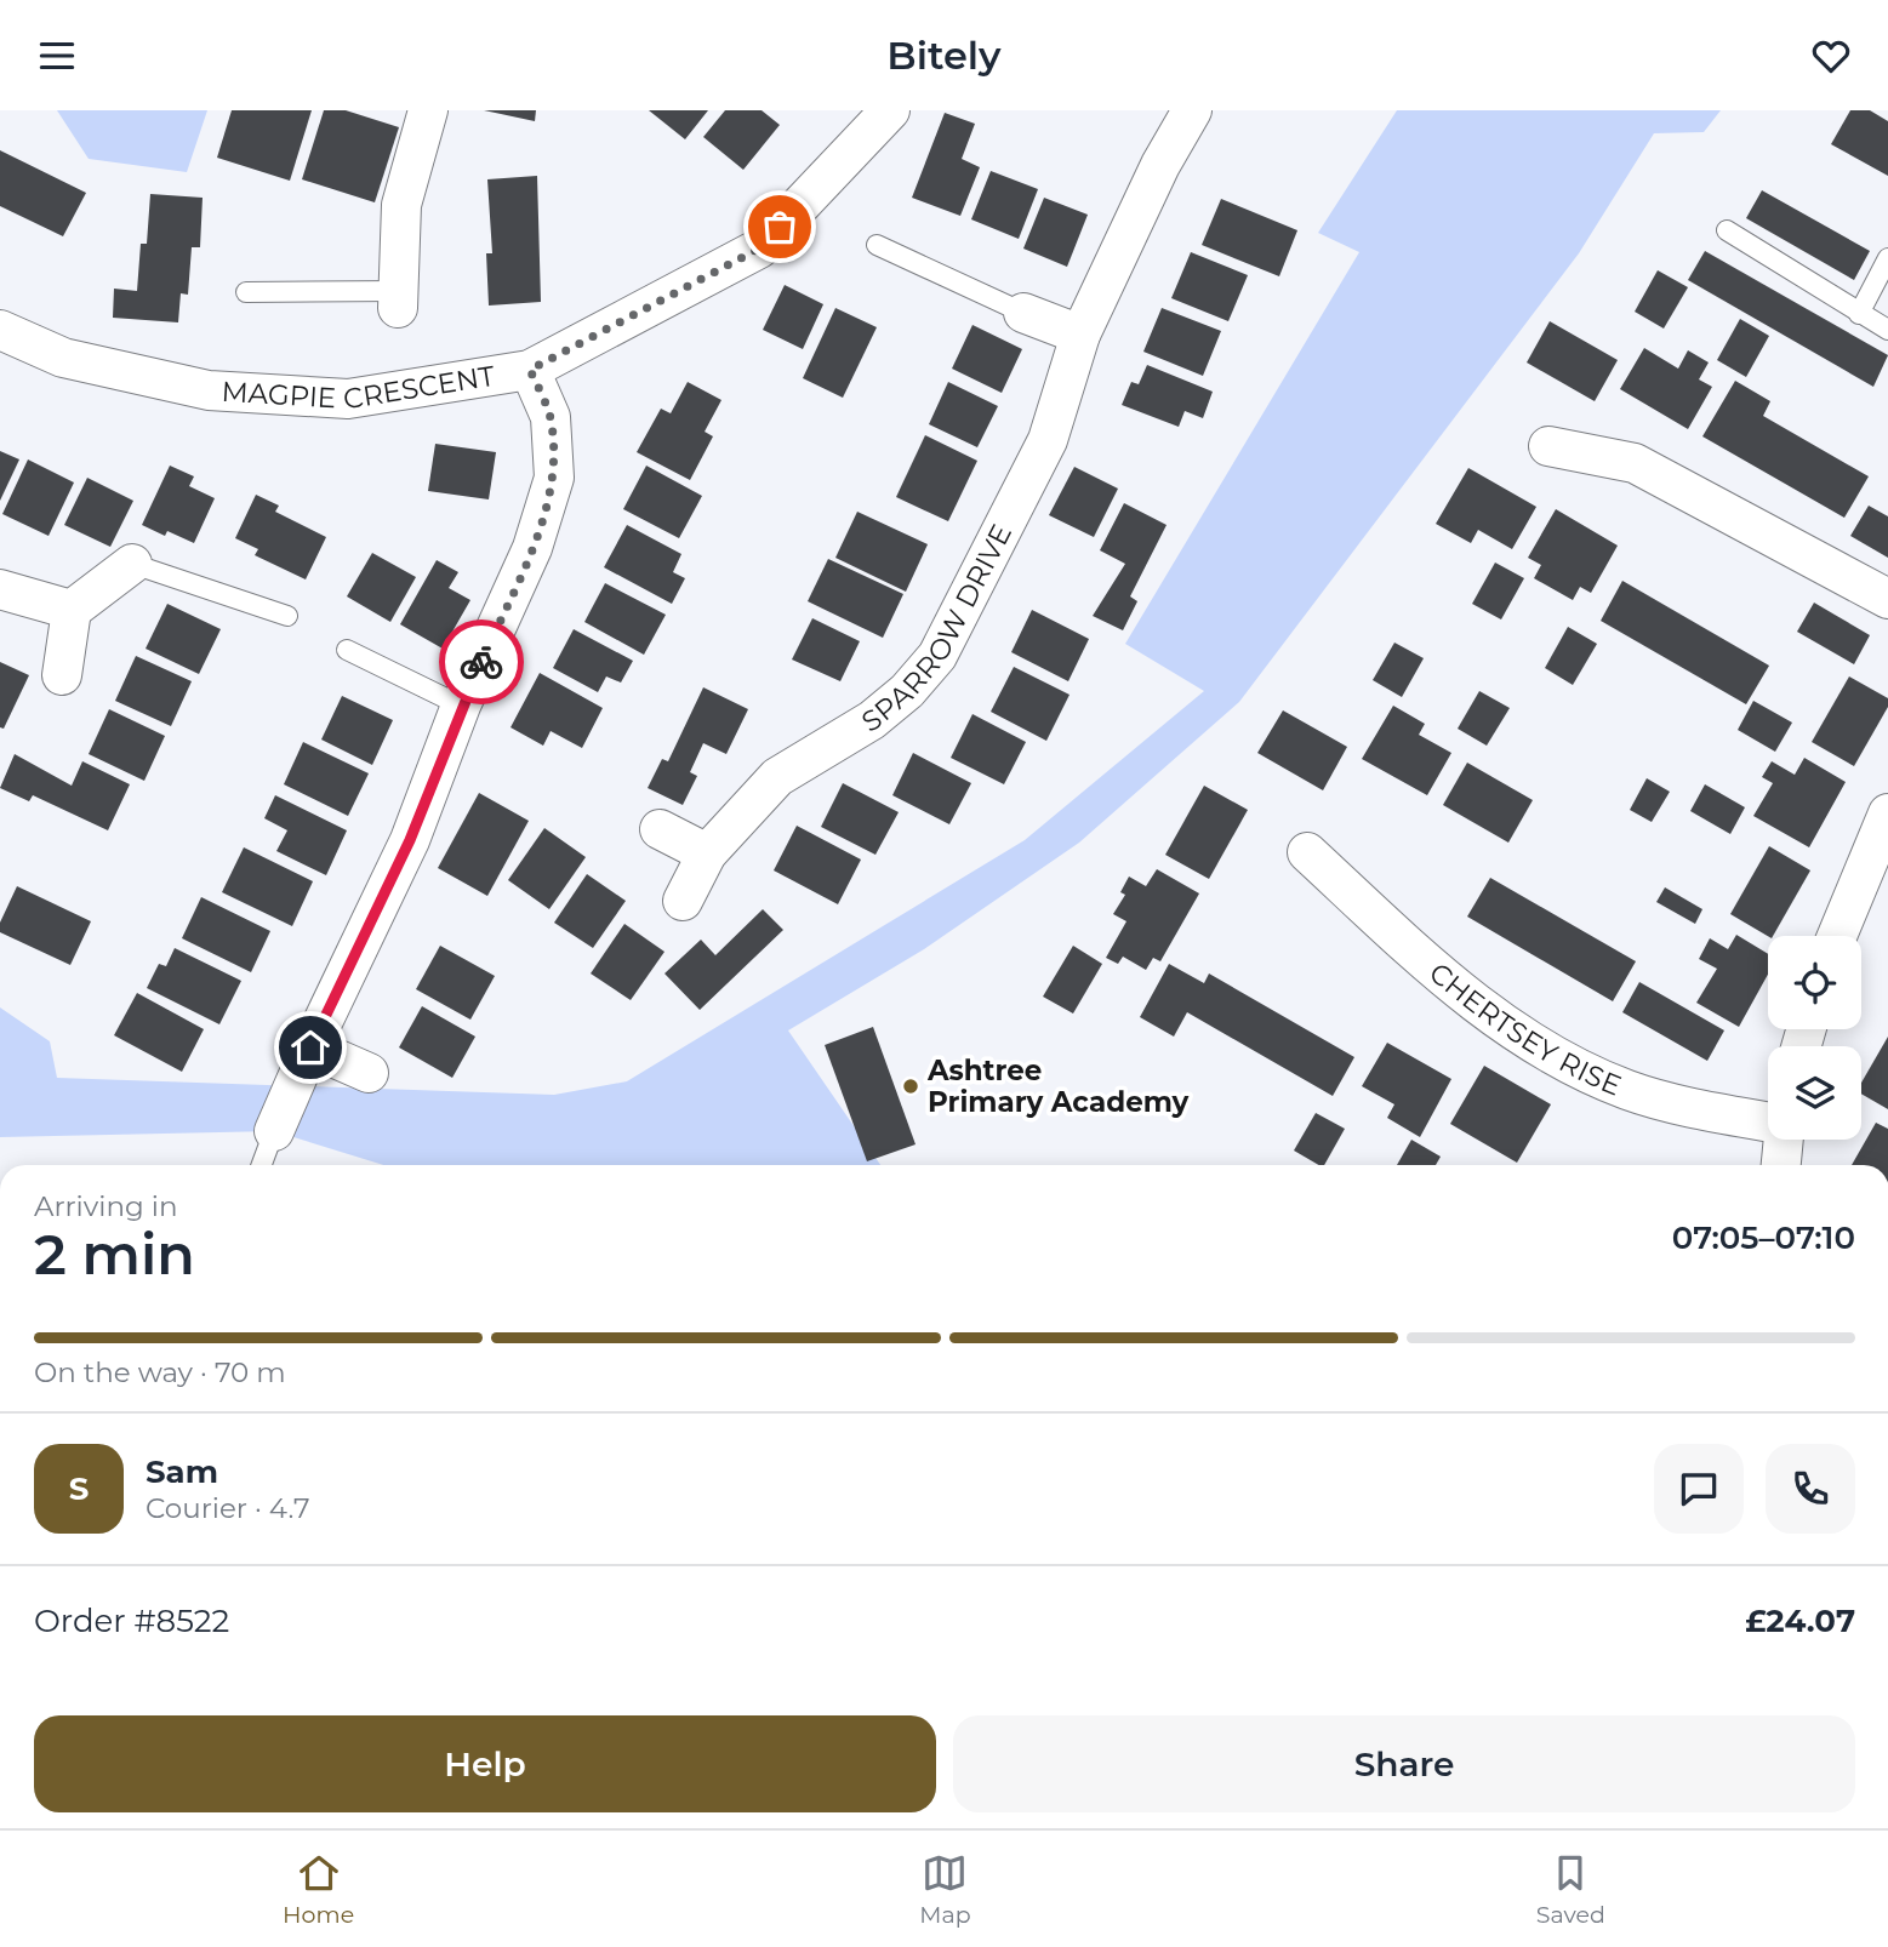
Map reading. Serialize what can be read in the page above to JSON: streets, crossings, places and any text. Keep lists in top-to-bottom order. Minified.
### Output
{"streets":{"street":["MAGPIE CRESCENT","SPARROW DRIVE","CHERTSEY RISE"]},"places":["Ashtree Primary Academy"],"page":{"header":"Bitely","heading":["2 min","Arriving in","07:05–07:10"],"panel":["Sam","Courier · 4.7","Order #8522","£24.07"],"bar":"On the way · 70 m","round":"S","buttons":["Help","Share"],"tabs":["Home","Map","Saved"]}}
